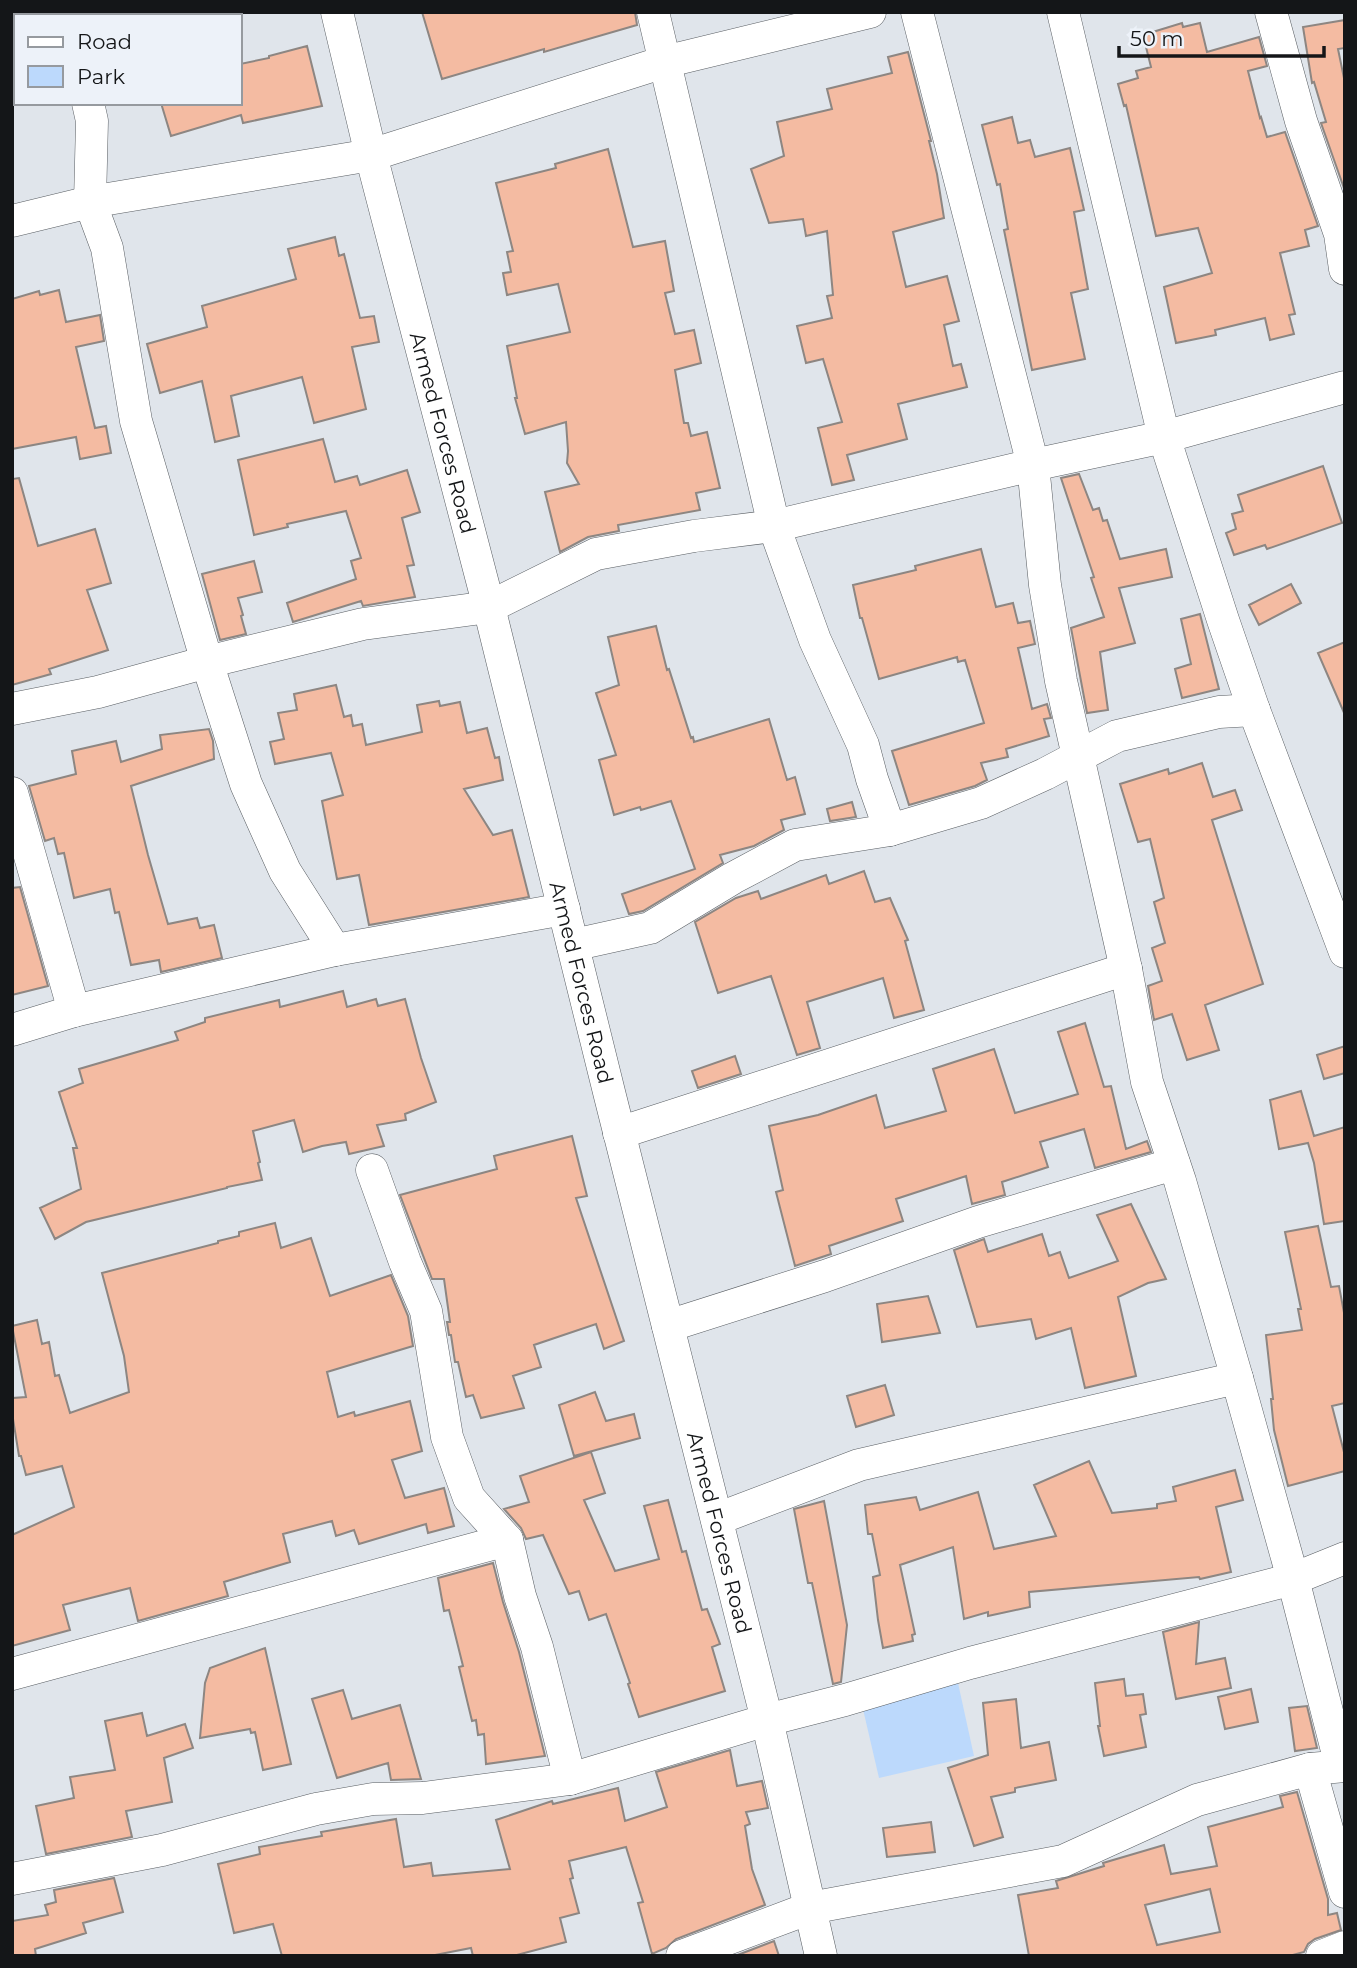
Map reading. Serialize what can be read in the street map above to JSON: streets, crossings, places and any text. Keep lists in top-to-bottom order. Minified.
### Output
{"streets":{"street":["Armed Forces Road"]},"legend":["Road","Park"],"scale_bar":"50 m"}
